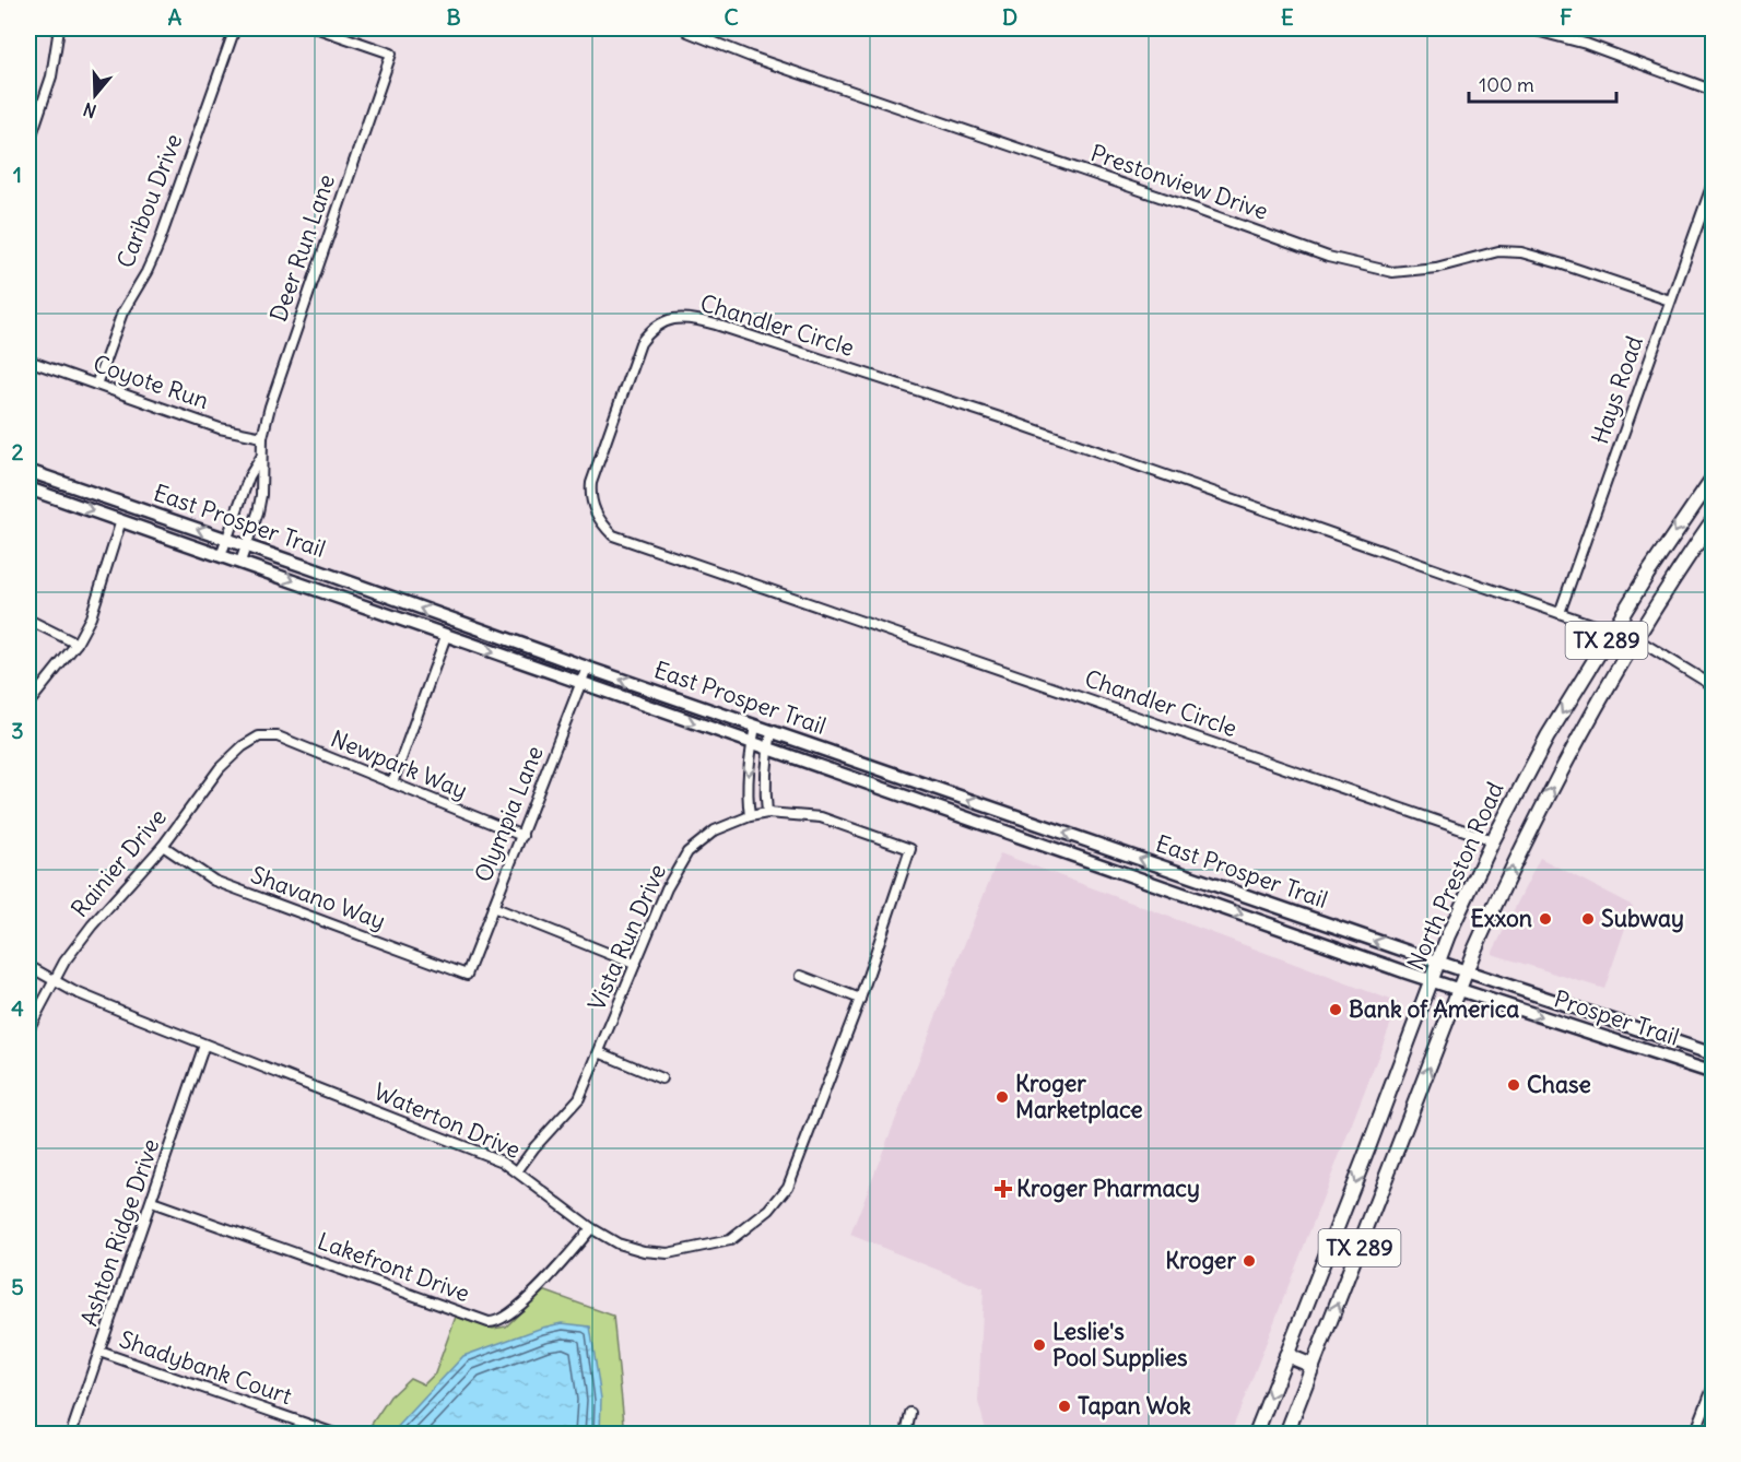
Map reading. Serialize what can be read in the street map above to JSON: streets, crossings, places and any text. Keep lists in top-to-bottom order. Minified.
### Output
{"streets":{"main road":["East Prosper Trail","TX 289","North Preston Road","Prosper Trail"],"street":["Prestonview Drive","Caribou Drive","Deer Run Lane","Chandler Circle","Coyote Run","Hays Road","Newpark Way","Olympia Lane","Rainier Drive","Shavano Way","Vista Run Drive","Waterton Drive","Ashton Ridge Drive","Lakefront Drive","Shadybank Court"]},"crossings":[["Prestonview Drive","Hays Road"],["Caribou Drive","Coyote Run"],["Deer Run Lane","Coyote Run"],["Deer Run Lane","East Prosper Trail"],["Chandler Circle","Hays Road"],["Chandler Circle","North Preston Road"],["East Prosper Trail","Olympia Lane"],["East Prosper Trail","North Preston Road"],["East Prosper Trail","Prosper Trail"],["Newpark Way","Olympia Lane"],["Newpark Way","Rainier Drive"],["Olympia Lane","Shavano Way"],["Rainier Drive","Shavano Way"],["Rainier Drive","Waterton Drive"],["North Preston Road","Prosper Trail"],["Vista Run Drive","Waterton Drive"],["Waterton Drive","Ashton Ridge Drive"],["Waterton Drive","Lakefront Drive"],["Ashton Ridge Drive","Lakefront Drive"],["Ashton Ridge Drive","Shadybank Court"]],"places":{"other":["Exxon","Subway","Bank of America","Chase","Kroger Marketplace","Kroger","Leslie's Pool Supplies","Tapan Wok"],"health":["Kroger Pharmacy"]},"scale_bar":"100 m","north":"bottom","grid":{"columns":["A","B","C","D","E","F"],"rows":["1","2","3","4","5"]}}
